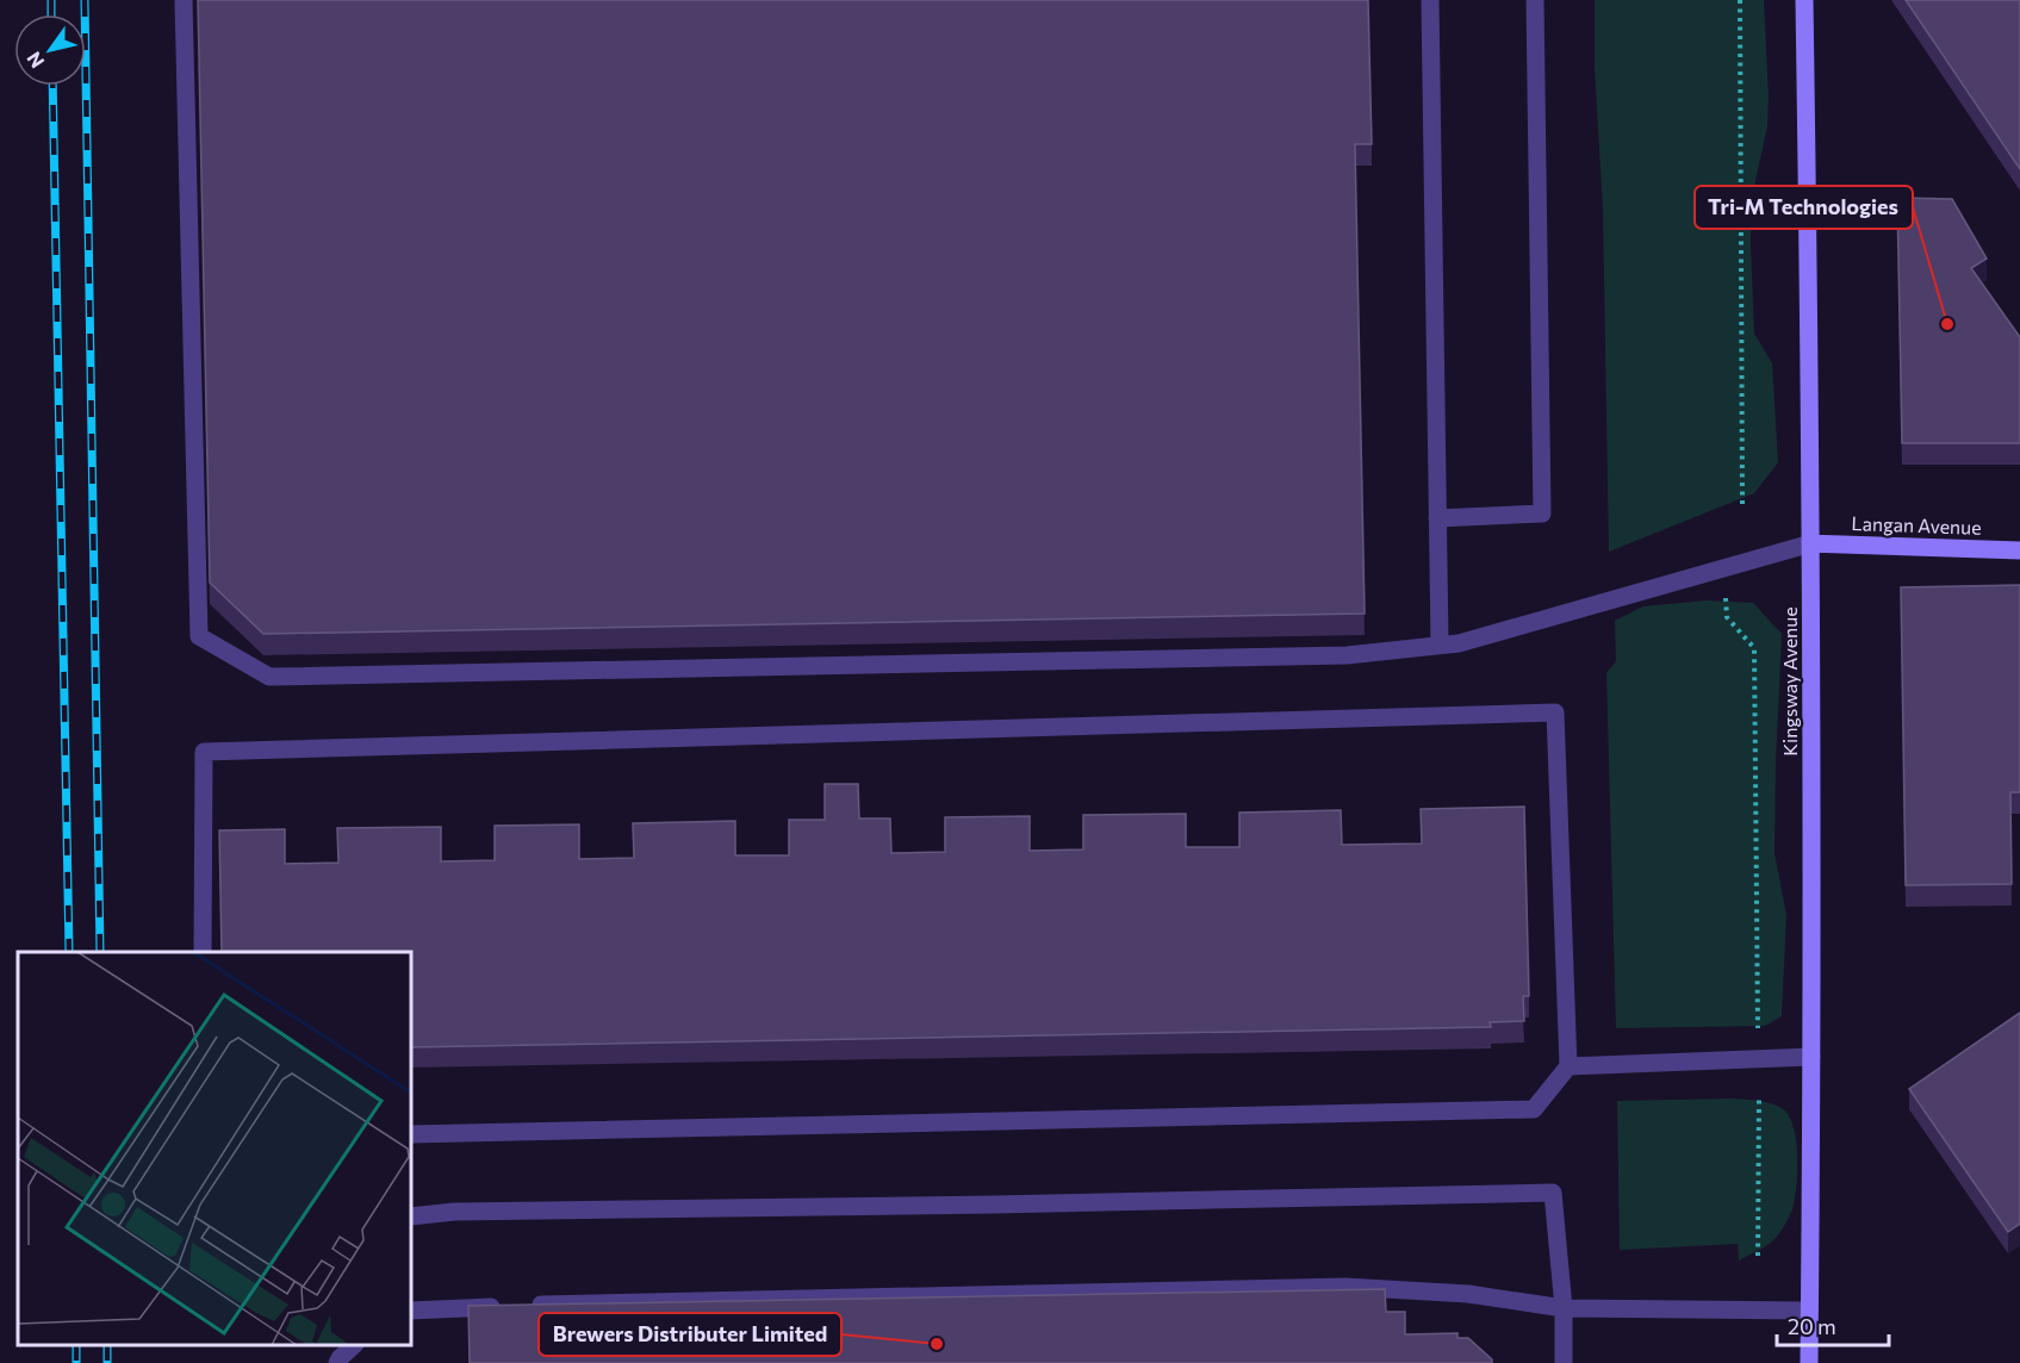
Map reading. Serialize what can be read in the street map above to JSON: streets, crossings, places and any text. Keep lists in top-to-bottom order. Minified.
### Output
{"streets":{"main road":["Langan Avenue","Kingsway Avenue"]},"crossings":[["Langan Avenue","Kingsway Avenue"]],"places":["Tri-M Technologies","Brewers Distributer Limited"],"scale_bar":"20 m","north":"bottom left"}
